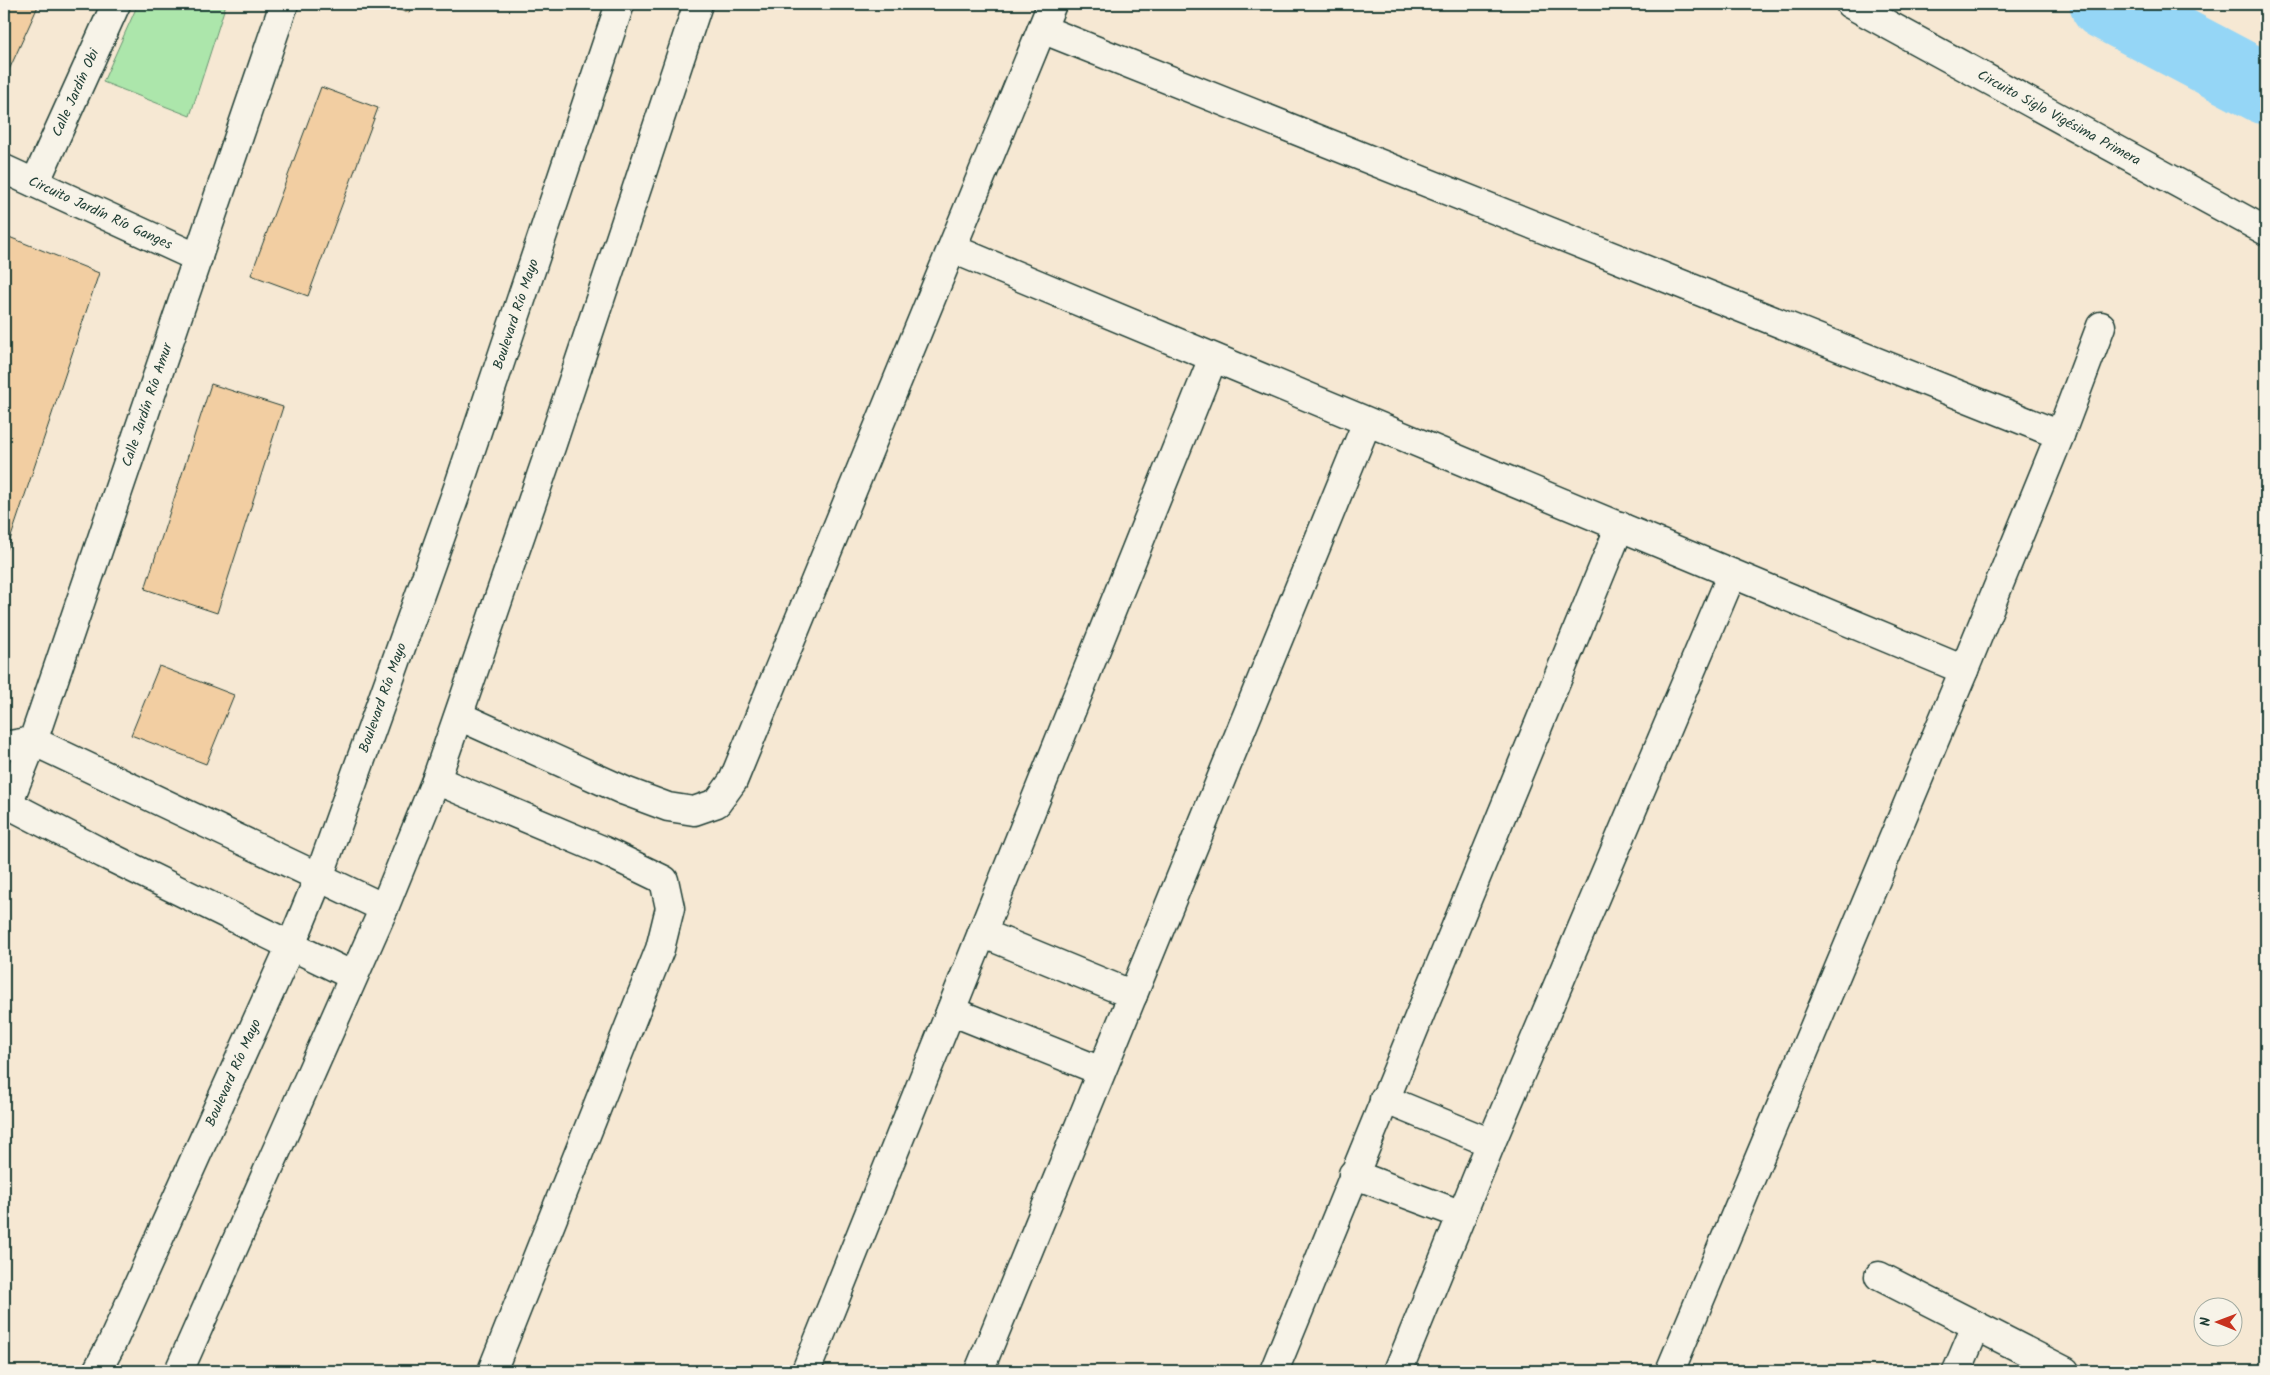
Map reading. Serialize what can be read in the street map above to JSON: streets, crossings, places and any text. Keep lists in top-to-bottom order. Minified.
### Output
{"streets":{"street":["Calle Jardín Obi","Circuito Siglo Vigésima Primera","Circuito Jardín Río Ganges","Boulevard Río Mayo","Calle Jardín Río Amur"]},"crossings":[["Calle Jardín Obi","Circuito Jardín Río Ganges"],["Circuito Jardín Río Ganges","Calle Jardín Río Amur"]],"north":"left"}
